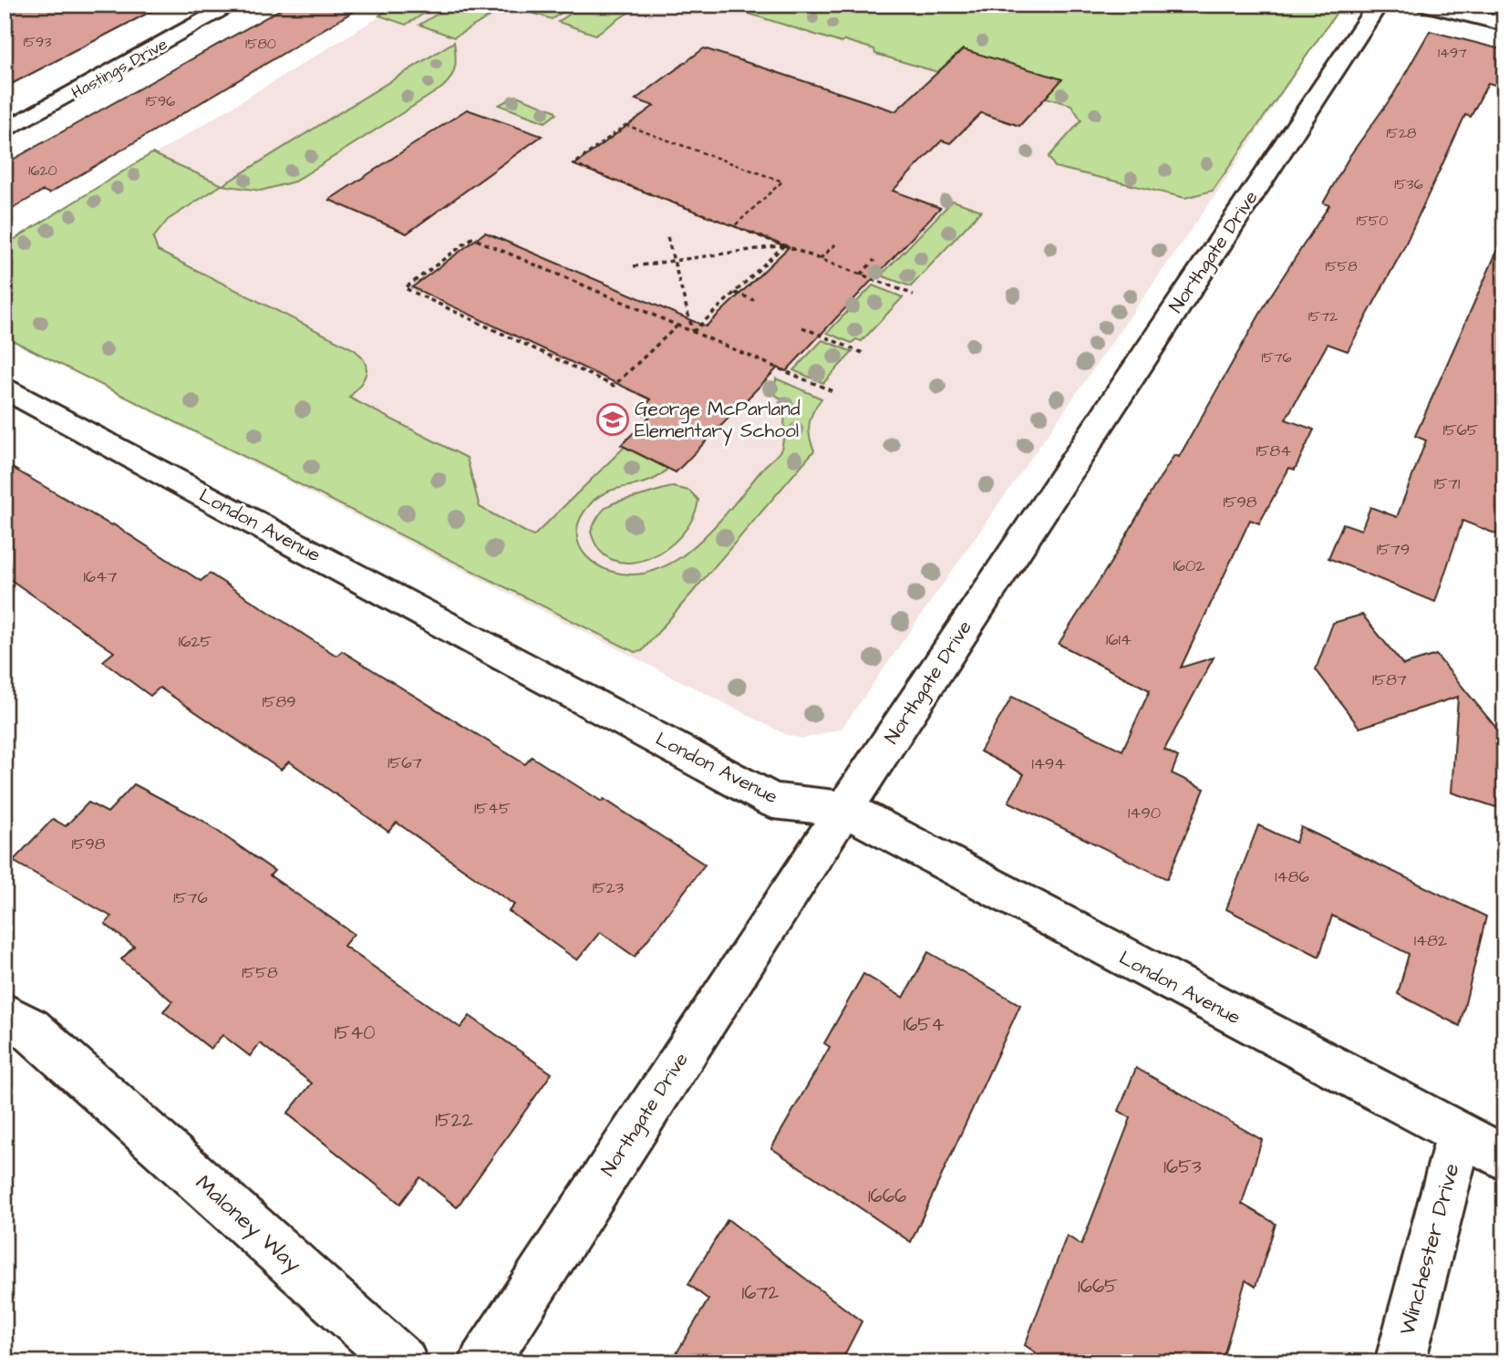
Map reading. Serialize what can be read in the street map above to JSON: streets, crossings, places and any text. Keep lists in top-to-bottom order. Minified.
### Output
{"streets":{"street":["Hastings Drive","Northgate Drive","London Avenue","Maloney Way","Winchester Drive"]},"crossings":[["Northgate Drive","London Avenue"],["London Avenue","Winchester Drive"]],"places":{"school or university":["George McParland Elementary School"]},"house_numbers":["1593","1580","1497","1596","1528","1620","1536","1550","1558","1572","1576","1565","1584","1571","1598","1579","1602","1647","1614","1625","1587","1589","1567","1494","1545","1490","1598","1486","1523","1576","1482","1558","1654","1540","1522","1653","1666","1665","1672"]}
